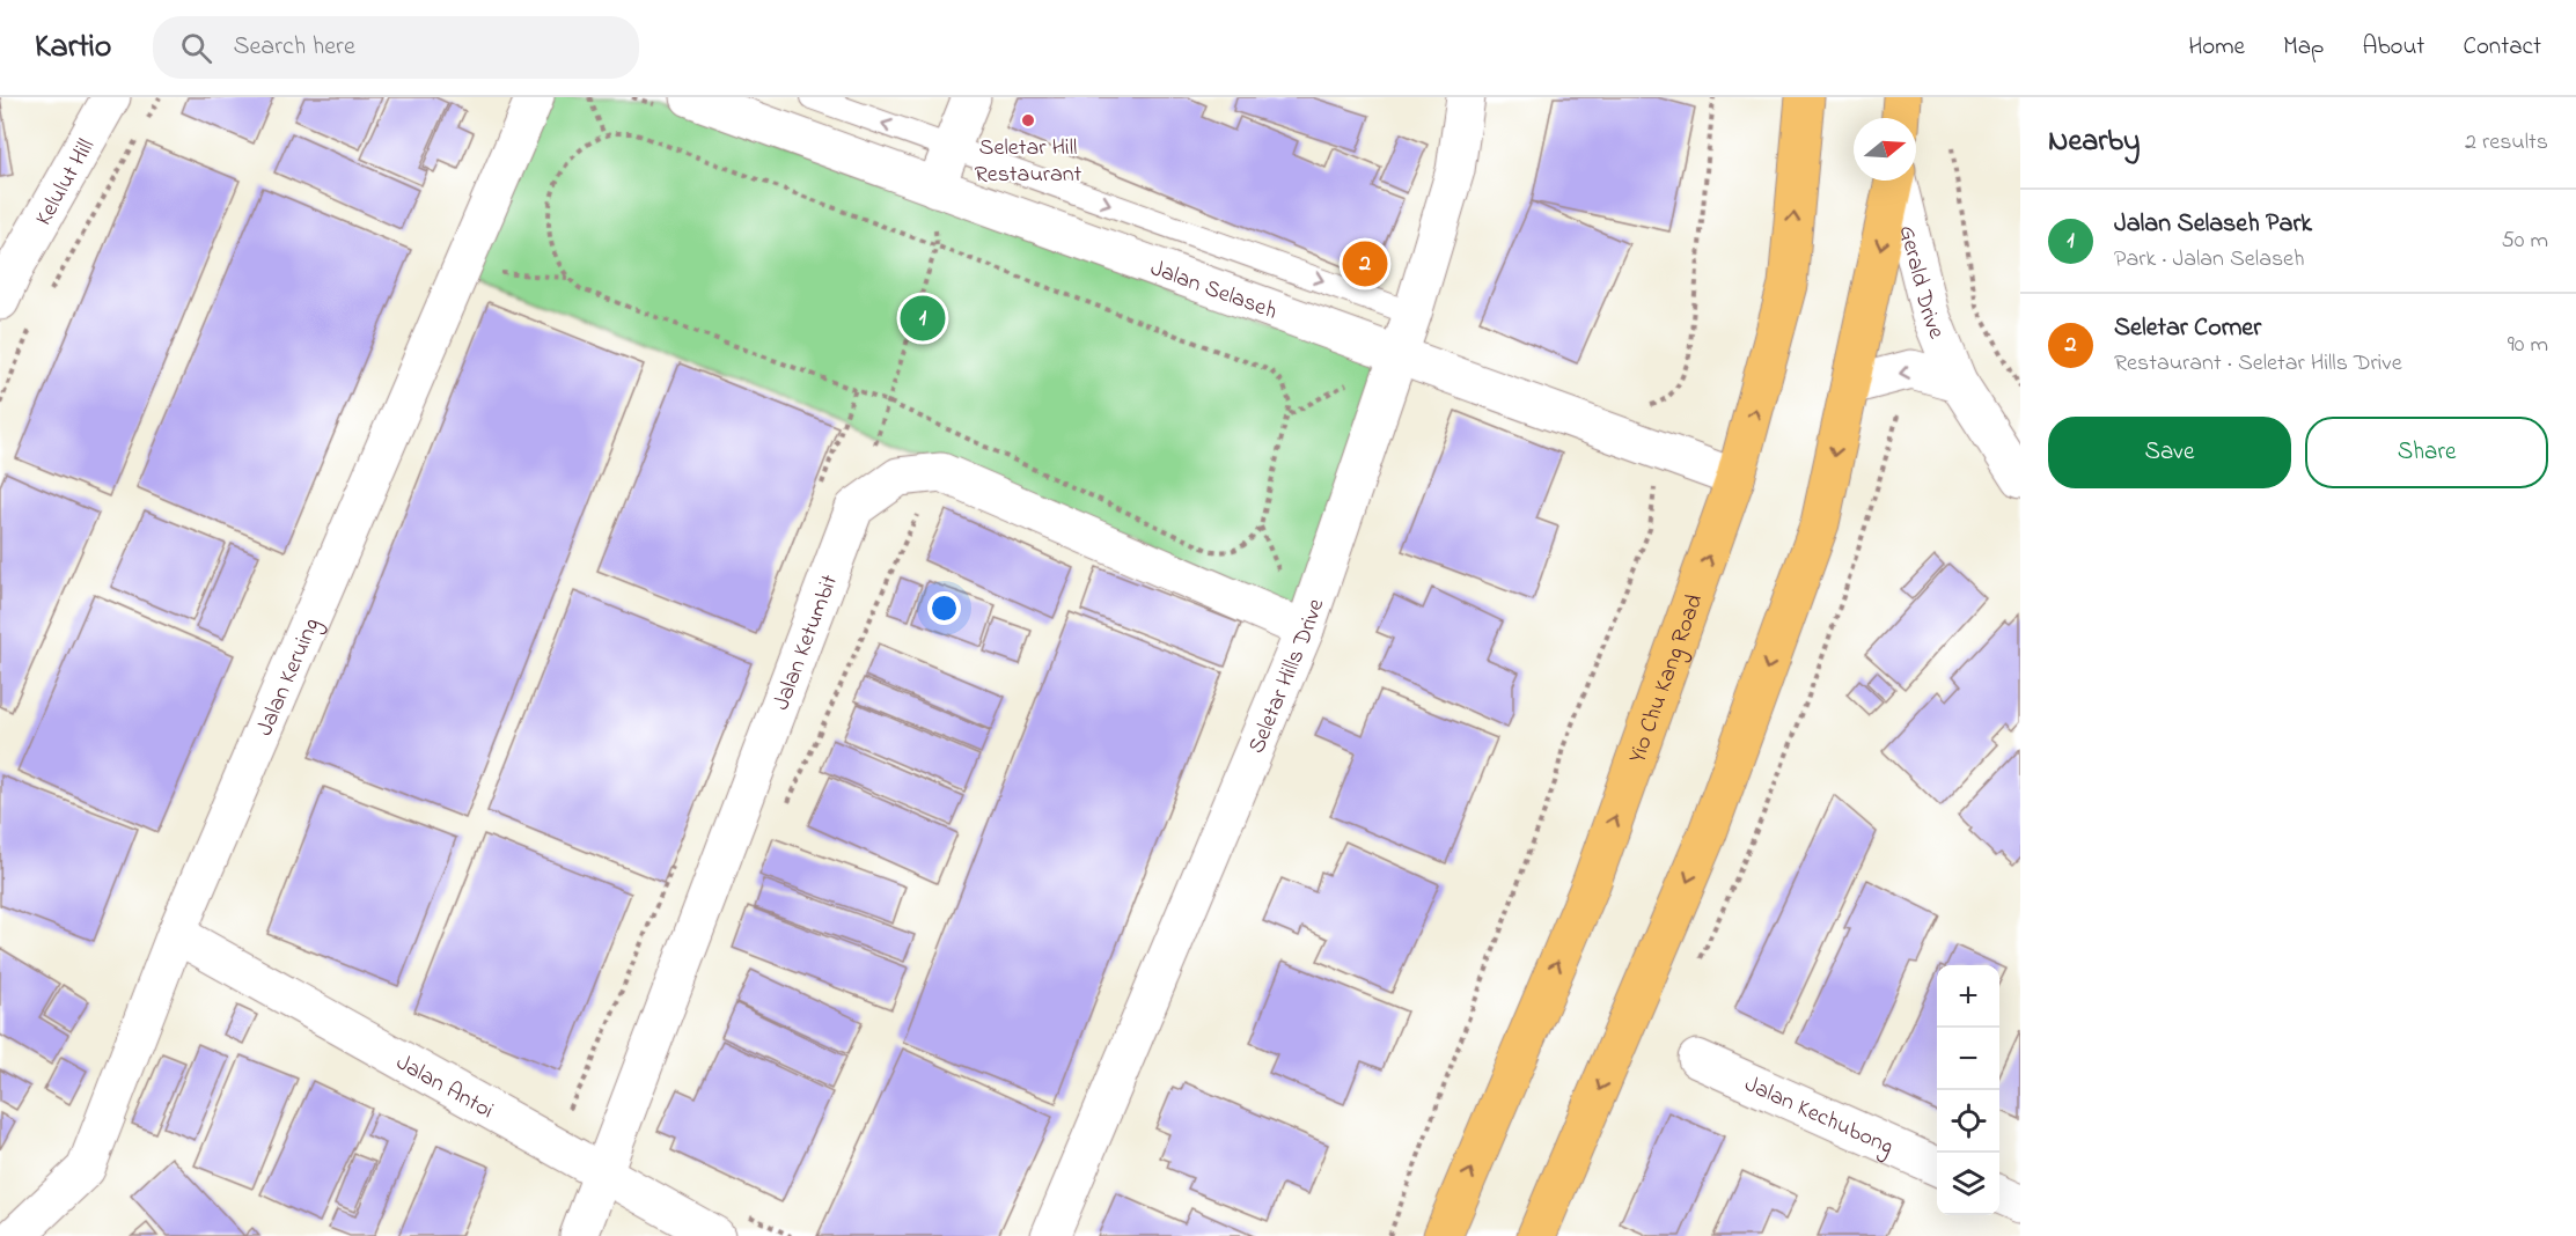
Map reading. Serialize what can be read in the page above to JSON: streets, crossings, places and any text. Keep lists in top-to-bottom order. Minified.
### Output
{"streets":{"main road":["Yio Chu Kang Road"],"street":["Kelulut Hill","Gerald Drive","Jalan Selaseh","Jalan Ketumbit","Jalan Keruing","Seletar Hills Drive","Jalan Antoi","Jalan Kechubong"]},"crossings":[["Jalan Selaseh","Seletar Hills Drive"],["Jalan Selaseh","Yio Chu Kang Road"],["Jalan Ketumbit","Seletar Hills Drive"],["Jalan Ketumbit","Jalan Antoi"],["Jalan Keruing","Jalan Antoi"]],"places":["Seletar Hill Restaurant"],"north":"right","page":{"header":"Kartio","search":"Search here","nav":["Home","Map","About","Contact"],"heading":["Nearby","2 results"],"list":[{"mark":"1","name":"Jalan Selaseh Park","note":"Park · Jalan Selaseh","value":"50 m"},{"mark":"2","name":"Seletar Corner","note":"Restaurant · Seletar Hills Drive","value":"90 m"}],"pins":["2","1"],"buttons":["Save","Share"],"map_buttons":["+","−"]}}
